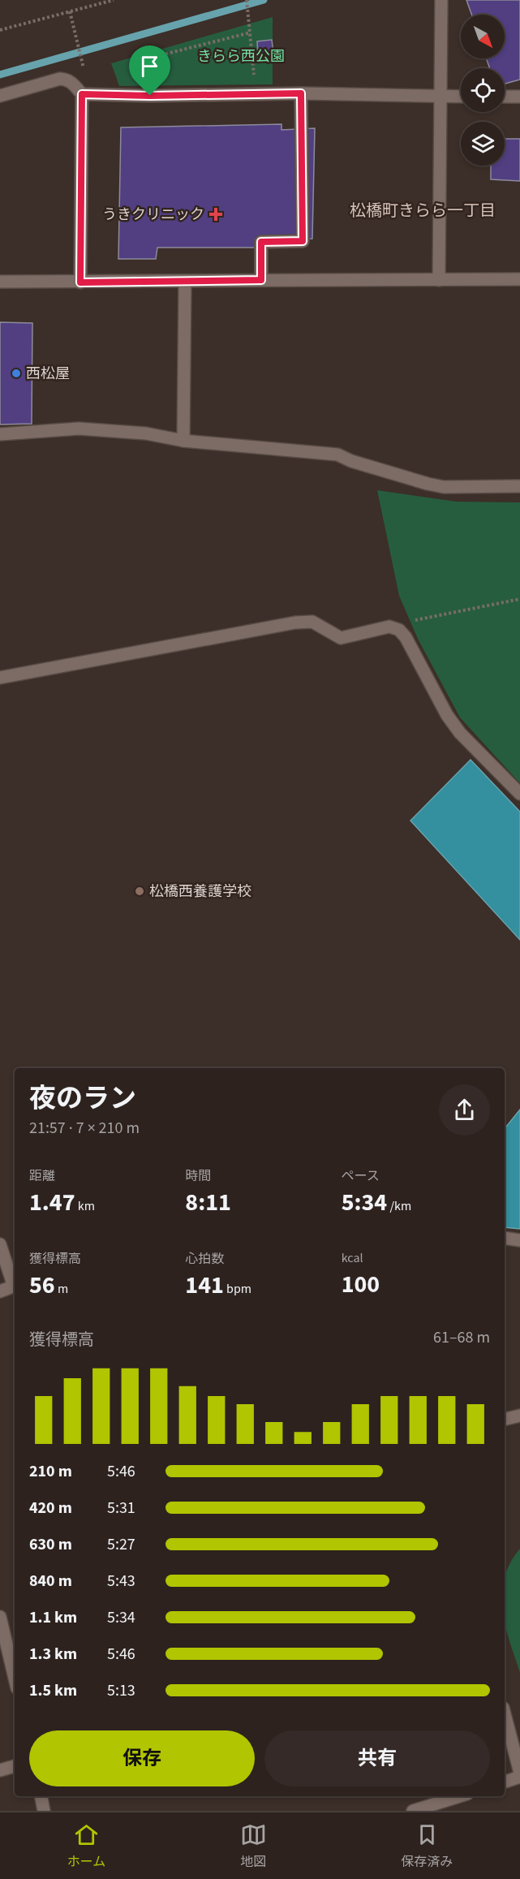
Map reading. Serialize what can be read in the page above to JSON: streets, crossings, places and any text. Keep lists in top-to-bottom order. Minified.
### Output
{"districts":["松橋町きらら一丁目"],"parks":["きらら西公園"],"places":{"health":["うきクリニック"],"other":["西松屋","松橋西養護学校"]},"north":"bottom right","page":{"heading":["夜のラン","21:57 · 7 × 210 m"],"stats":[["距離","1.47 km"],["時間","8:11"],["ペース","5:34 /km"],["獲得標高","56 m"],["心拍数","141 bpm"],["kcal","100"]],"chart":["獲得標高","61–68 m"],"list":[{"name":"210 m","note":"5:46"},{"name":"420 m","note":"5:31"},{"name":"630 m","note":"5:27"},{"name":"840 m","note":"5:43"},{"name":"1.1 km","note":"5:34"},{"name":"1.3 km","note":"5:46"},{"name":"1.5 km","note":"5:13"}],"buttons":["保存","共有"],"tabs":["ホーム","地図","保存済み"]}}
